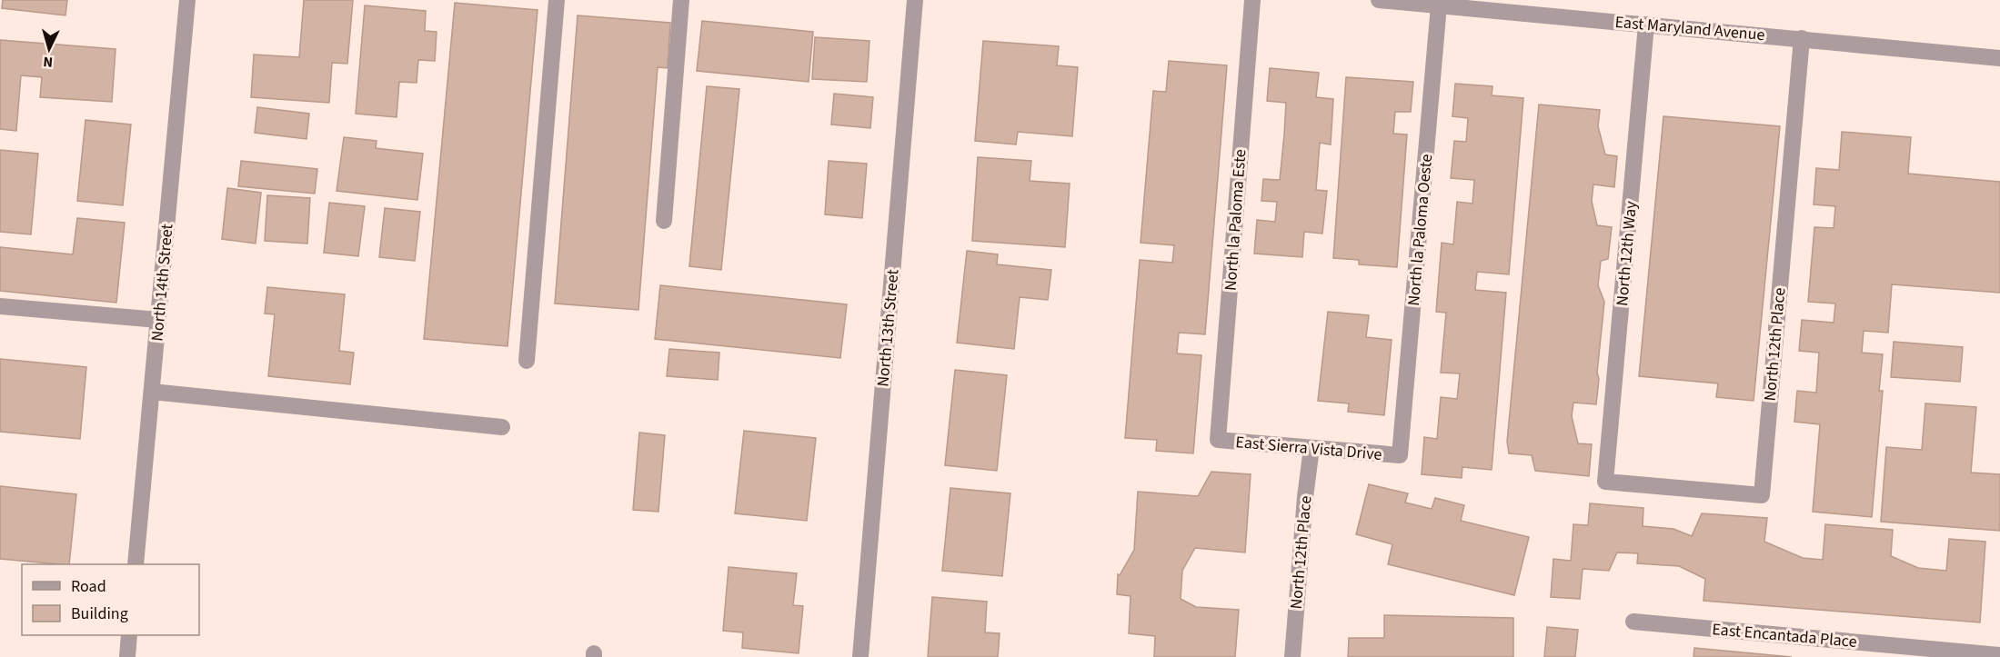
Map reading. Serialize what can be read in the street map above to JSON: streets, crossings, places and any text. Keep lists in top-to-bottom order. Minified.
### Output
{"streets":{"street":["East Maryland Avenue","North la Paloma Este","North la Paloma Oeste","North 12th Way","North 14th Street","North 13th Street","North 12th Place","East Sierra Vista Drive","East Encantada Place"]},"crossings":[["East Maryland Avenue","North la Paloma Oeste"],["East Maryland Avenue","North 12th Way"],["East Maryland Avenue","North 12th Place"],["North la Paloma Este","East Sierra Vista Drive"],["North la Paloma Oeste","East Sierra Vista Drive"],["North 12th Way","North 12th Place"],["North 12th Place","East Sierra Vista Drive"]],"legend":["Road","Building"],"north":"bottom"}
